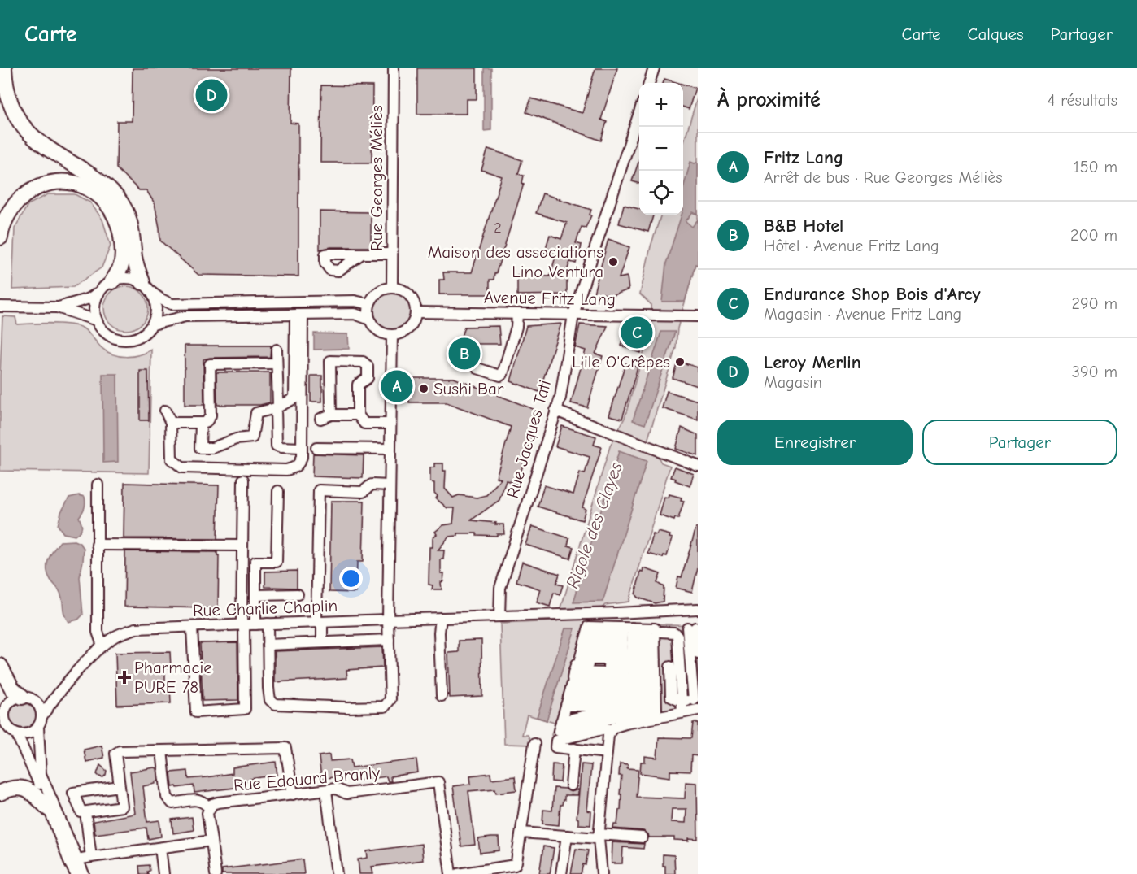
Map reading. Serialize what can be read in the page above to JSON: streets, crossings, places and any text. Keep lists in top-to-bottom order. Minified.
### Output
{"streets":{"street":["Rue Georges Méliès","Avenue Fritz Lang","Rue Jacques Tati","Rue Charlie Chaplin","Rue Edouard Branly"]},"crossings":[["Rue Georges Méliès","Avenue Fritz Lang"],["Avenue Fritz Lang","Rue Jacques Tati"],["Rue Jacques Tati","Rue Charlie Chaplin"]],"water":["Rigole des Clayes"],"places":{"other":["Maison des associations Lino Ventura","L'ile O'Crêpes","Sushi Bar"],"health":["Pharmacie PURE 78"]},"house_numbers":["2"],"page":{"header":"Carte","nav":["Carte","Calques","Partager"],"heading":["À proximité","4 résultats"],"pins":["D","C","B","A"],"map_buttons":["+","−"],"list":[{"mark":"A","name":"Fritz Lang","note":"Arrêt de bus · Rue Georges Méliès","value":"150 m"},{"mark":"B","name":"B&B Hotel","note":"Hôtel · Avenue Fritz Lang","value":"200 m"},{"mark":"C","name":"Endurance Shop Bois d'Arcy","note":"Magasin · Avenue Fritz Lang","value":"290 m"},{"mark":"D","name":"Leroy Merlin","note":"Magasin","value":"390 m"}],"buttons":["Enregistrer","Partager"]}}
